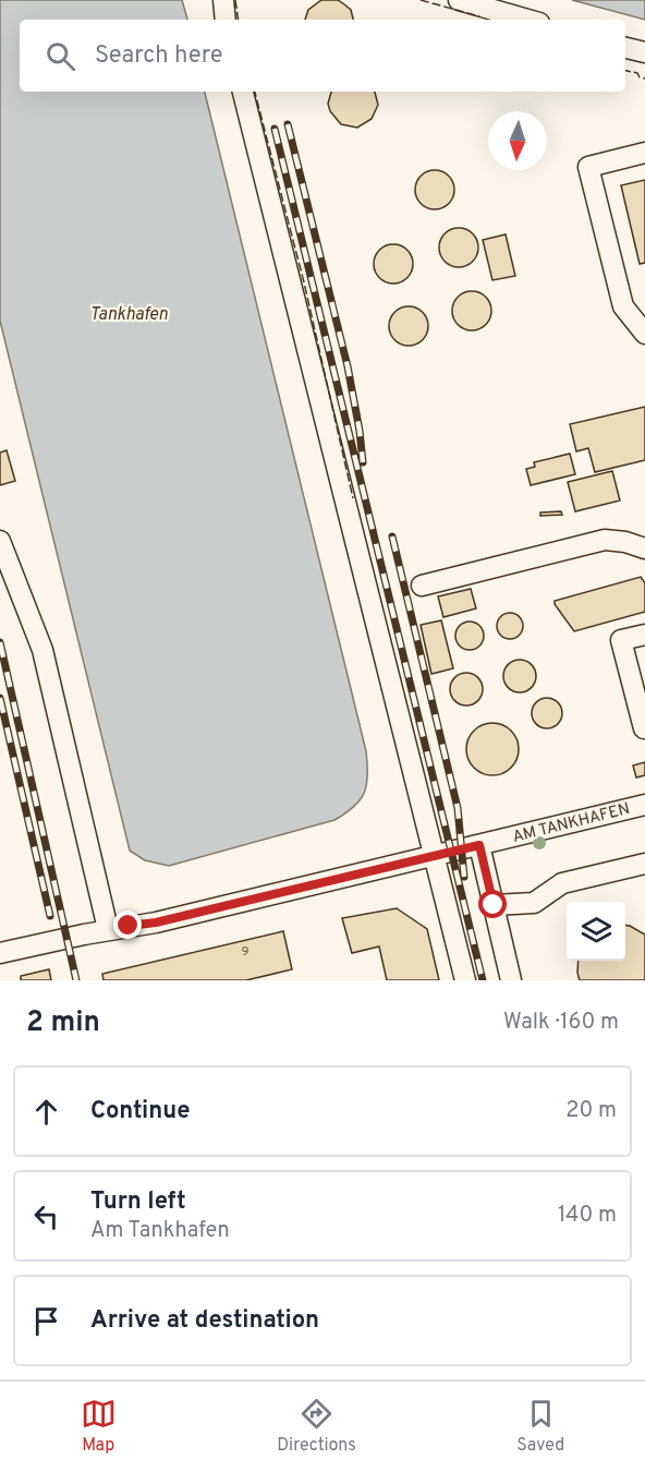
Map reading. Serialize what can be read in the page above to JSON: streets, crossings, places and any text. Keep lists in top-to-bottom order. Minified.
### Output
{"streets":{"street":["AM TANKHAFEN"]},"water":["Tankhafen"],"house_numbers":["9"],"north":"bottom","page":{"search":"Search here","heading":["2 min","Walk · 160 m"],"list":[["Continue","20 m"],["Turn left","Am Tankhafen","140 m"],"Arrive at destination"],"nav":["Map","Directions","Saved"]}}
